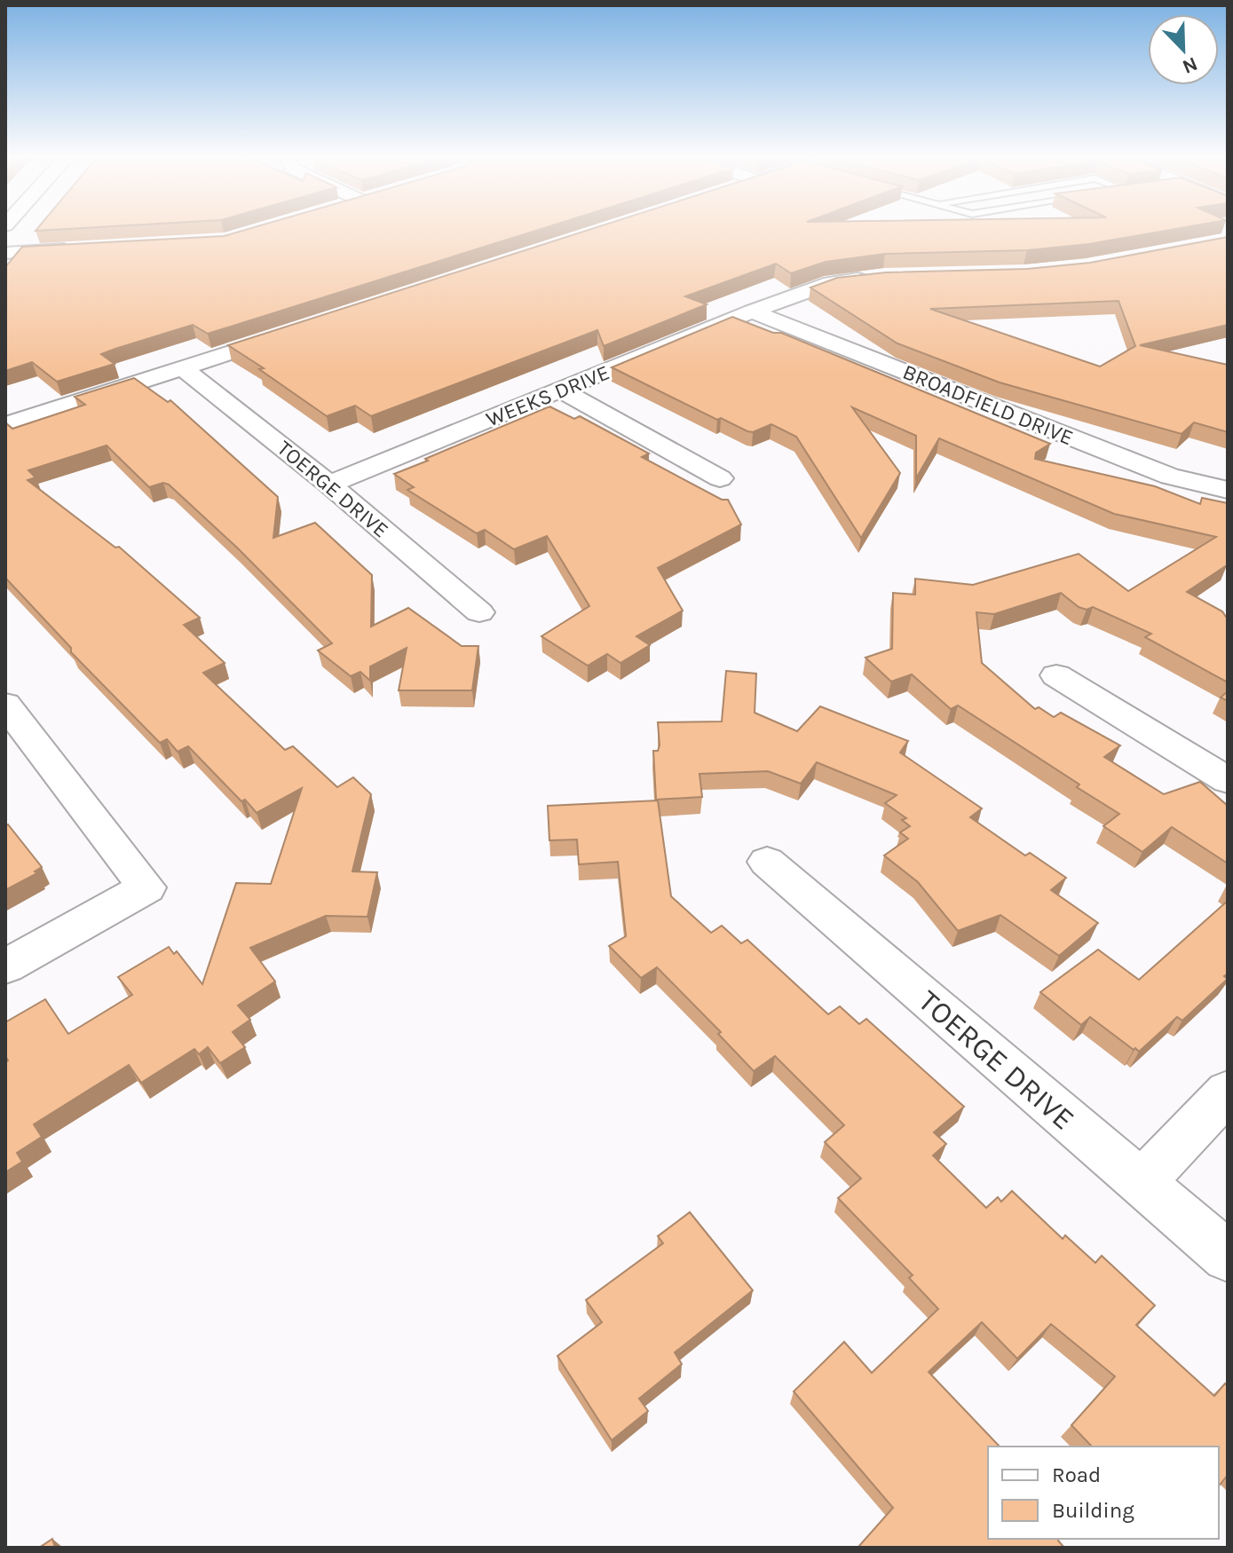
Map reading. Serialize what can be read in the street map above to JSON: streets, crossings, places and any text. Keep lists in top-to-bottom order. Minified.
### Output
{"streets":{"street":["WEEKS DRIVE","BROADFIELD DRIVE","TOERGE DRIVE"]},"crossings":[["WEEKS DRIVE","BROADFIELD DRIVE"],["WEEKS DRIVE","TOERGE DRIVE"]],"legend":["Road","Building"],"north":"bottom right"}
